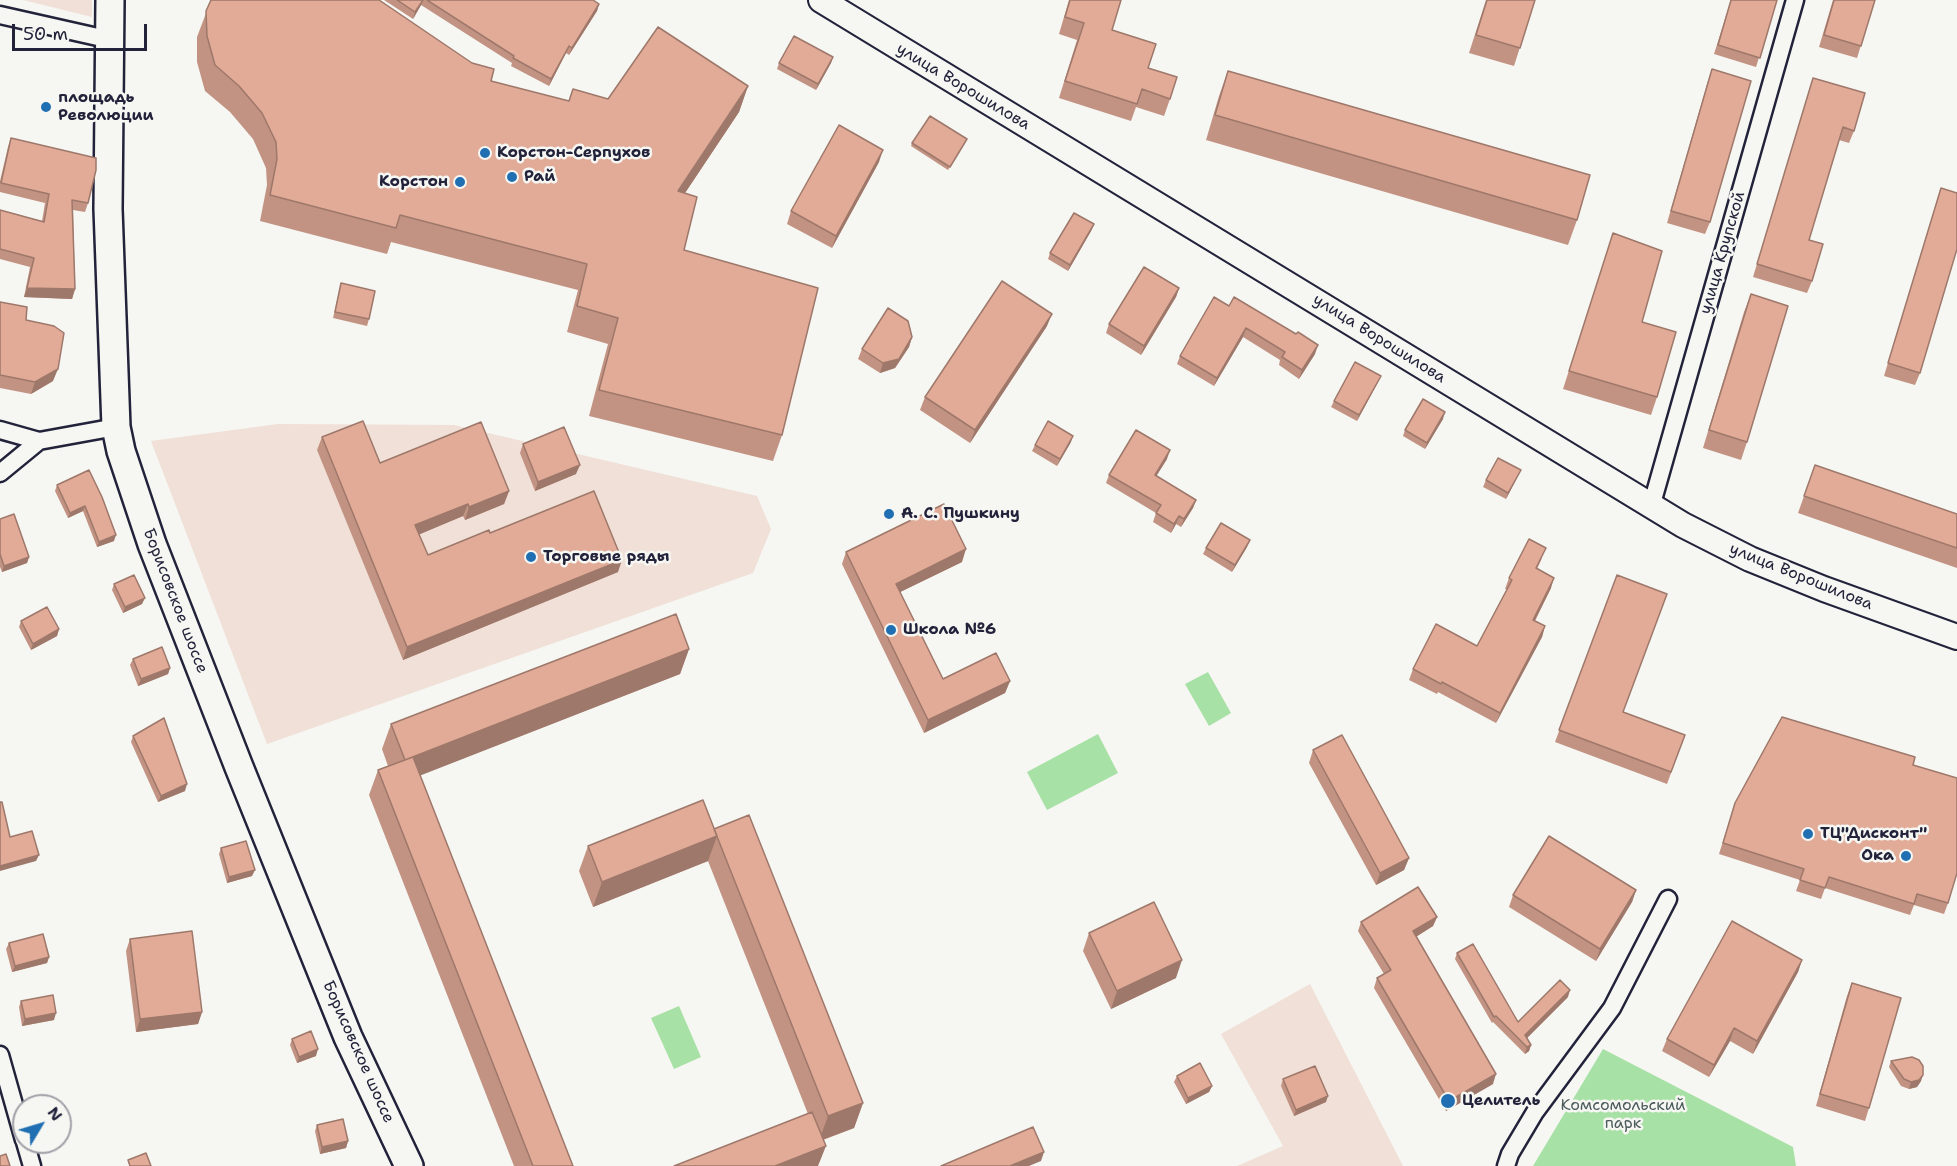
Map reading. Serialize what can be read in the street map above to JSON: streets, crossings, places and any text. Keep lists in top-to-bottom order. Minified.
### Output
{"streets":{"main road":["улица Ворошилова","Борисовское шоссе"],"street":["улица Крупской"]},"crossings":[["улица Ворошилова","улица Крупской"]],"parks":["Комсомольский парк"],"places":["площадь Революции","Корстон-Серпухов","Рай","Корстон","А. С. Пушкину","Торговые ряды","Школа №6","ТЦ\"Дисконт\"","Ока","Целитель"],"scale_bar":"50 m","north":"top right"}
